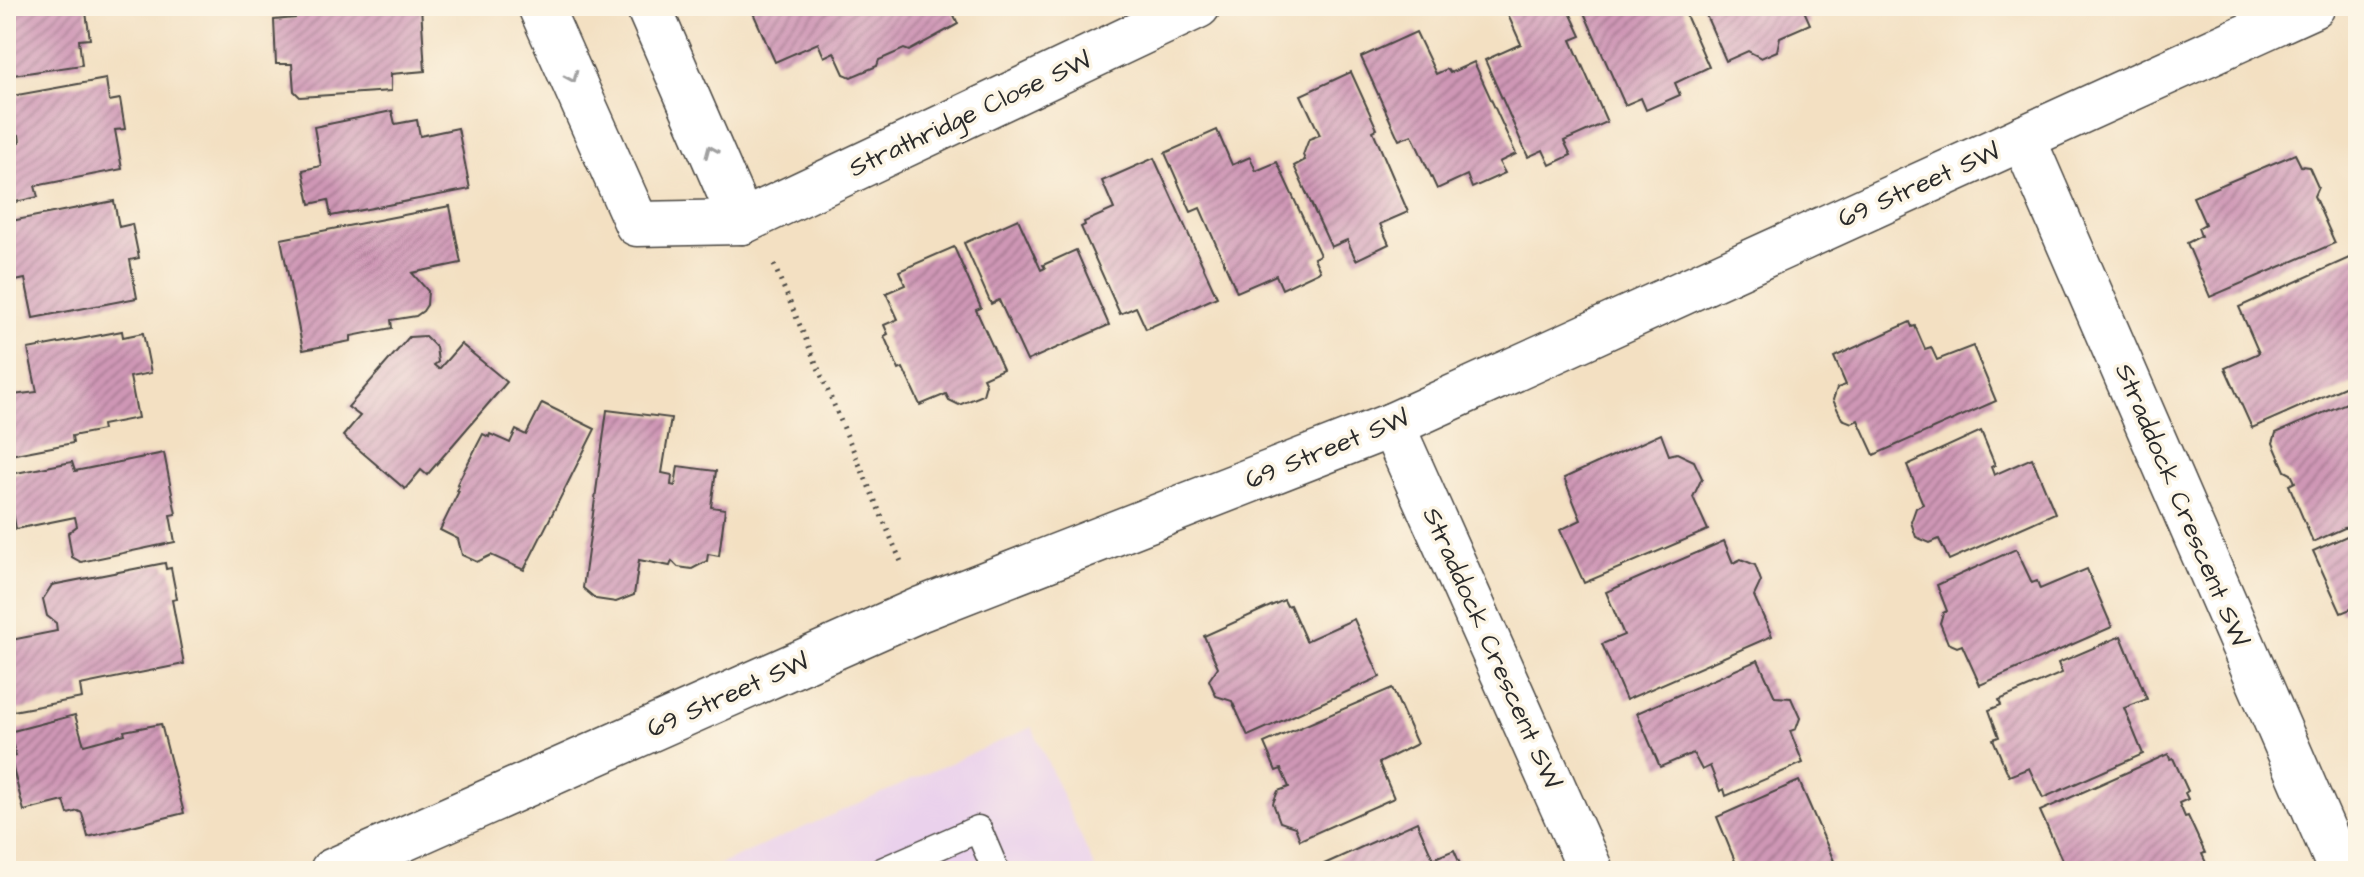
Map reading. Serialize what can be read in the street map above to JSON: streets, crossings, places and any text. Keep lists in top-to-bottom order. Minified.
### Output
{"streets":{"street":["Strathridge Close SW","69 Street SW","Straddock Crescent SW"]},"crossings":[["69 Street SW","Straddock Crescent SW"]]}
